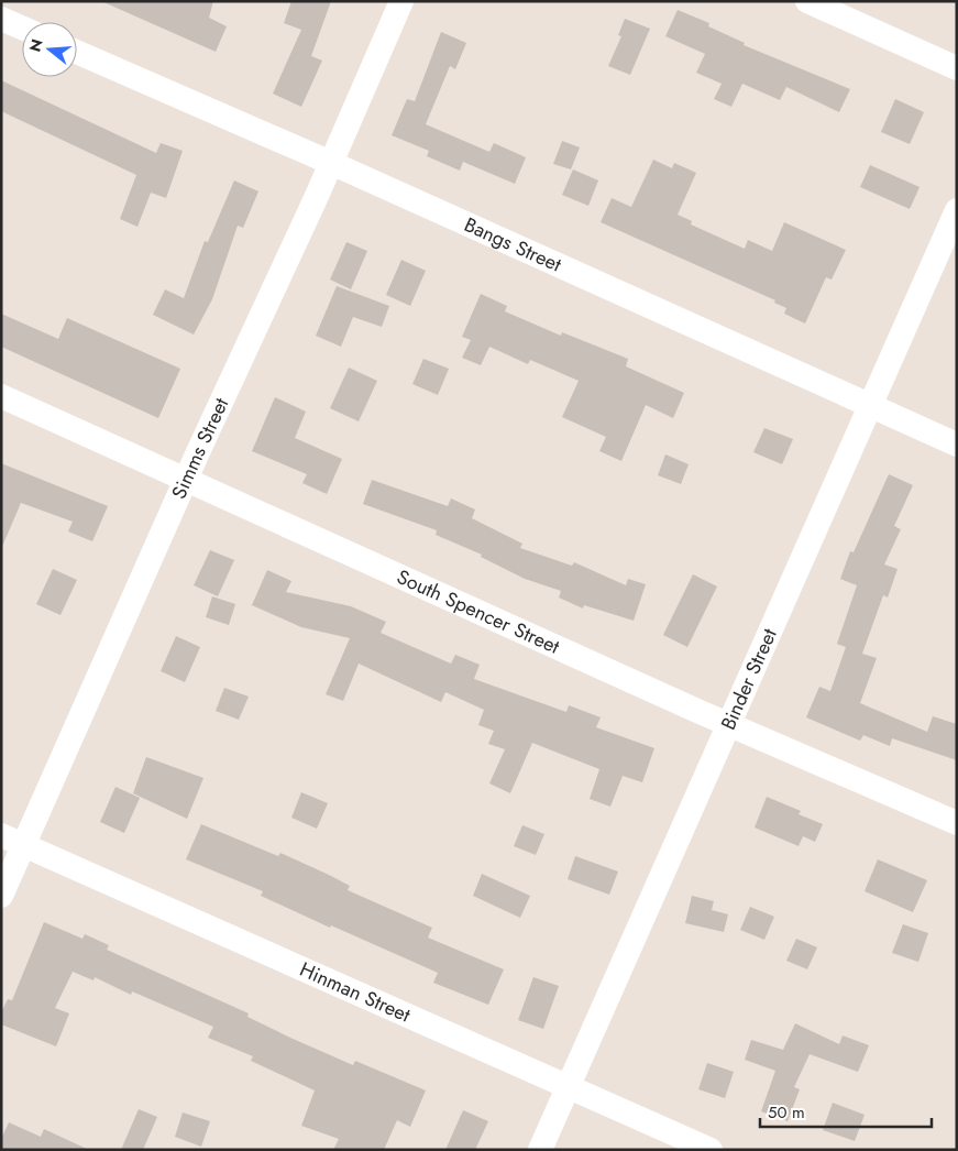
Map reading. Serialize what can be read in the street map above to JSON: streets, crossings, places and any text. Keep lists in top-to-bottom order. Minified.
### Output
{"streets":{"street":["Bangs Street","Simms Street","South Spencer Street","Binder Street","Hinman Street"]},"crossings":[["Bangs Street","Simms Street"],["Bangs Street","Binder Street"],["Simms Street","South Spencer Street"],["Simms Street","Hinman Street"],["South Spencer Street","Binder Street"],["Binder Street","Hinman Street"]],"scale_bar":"50 m","north":"left"}
